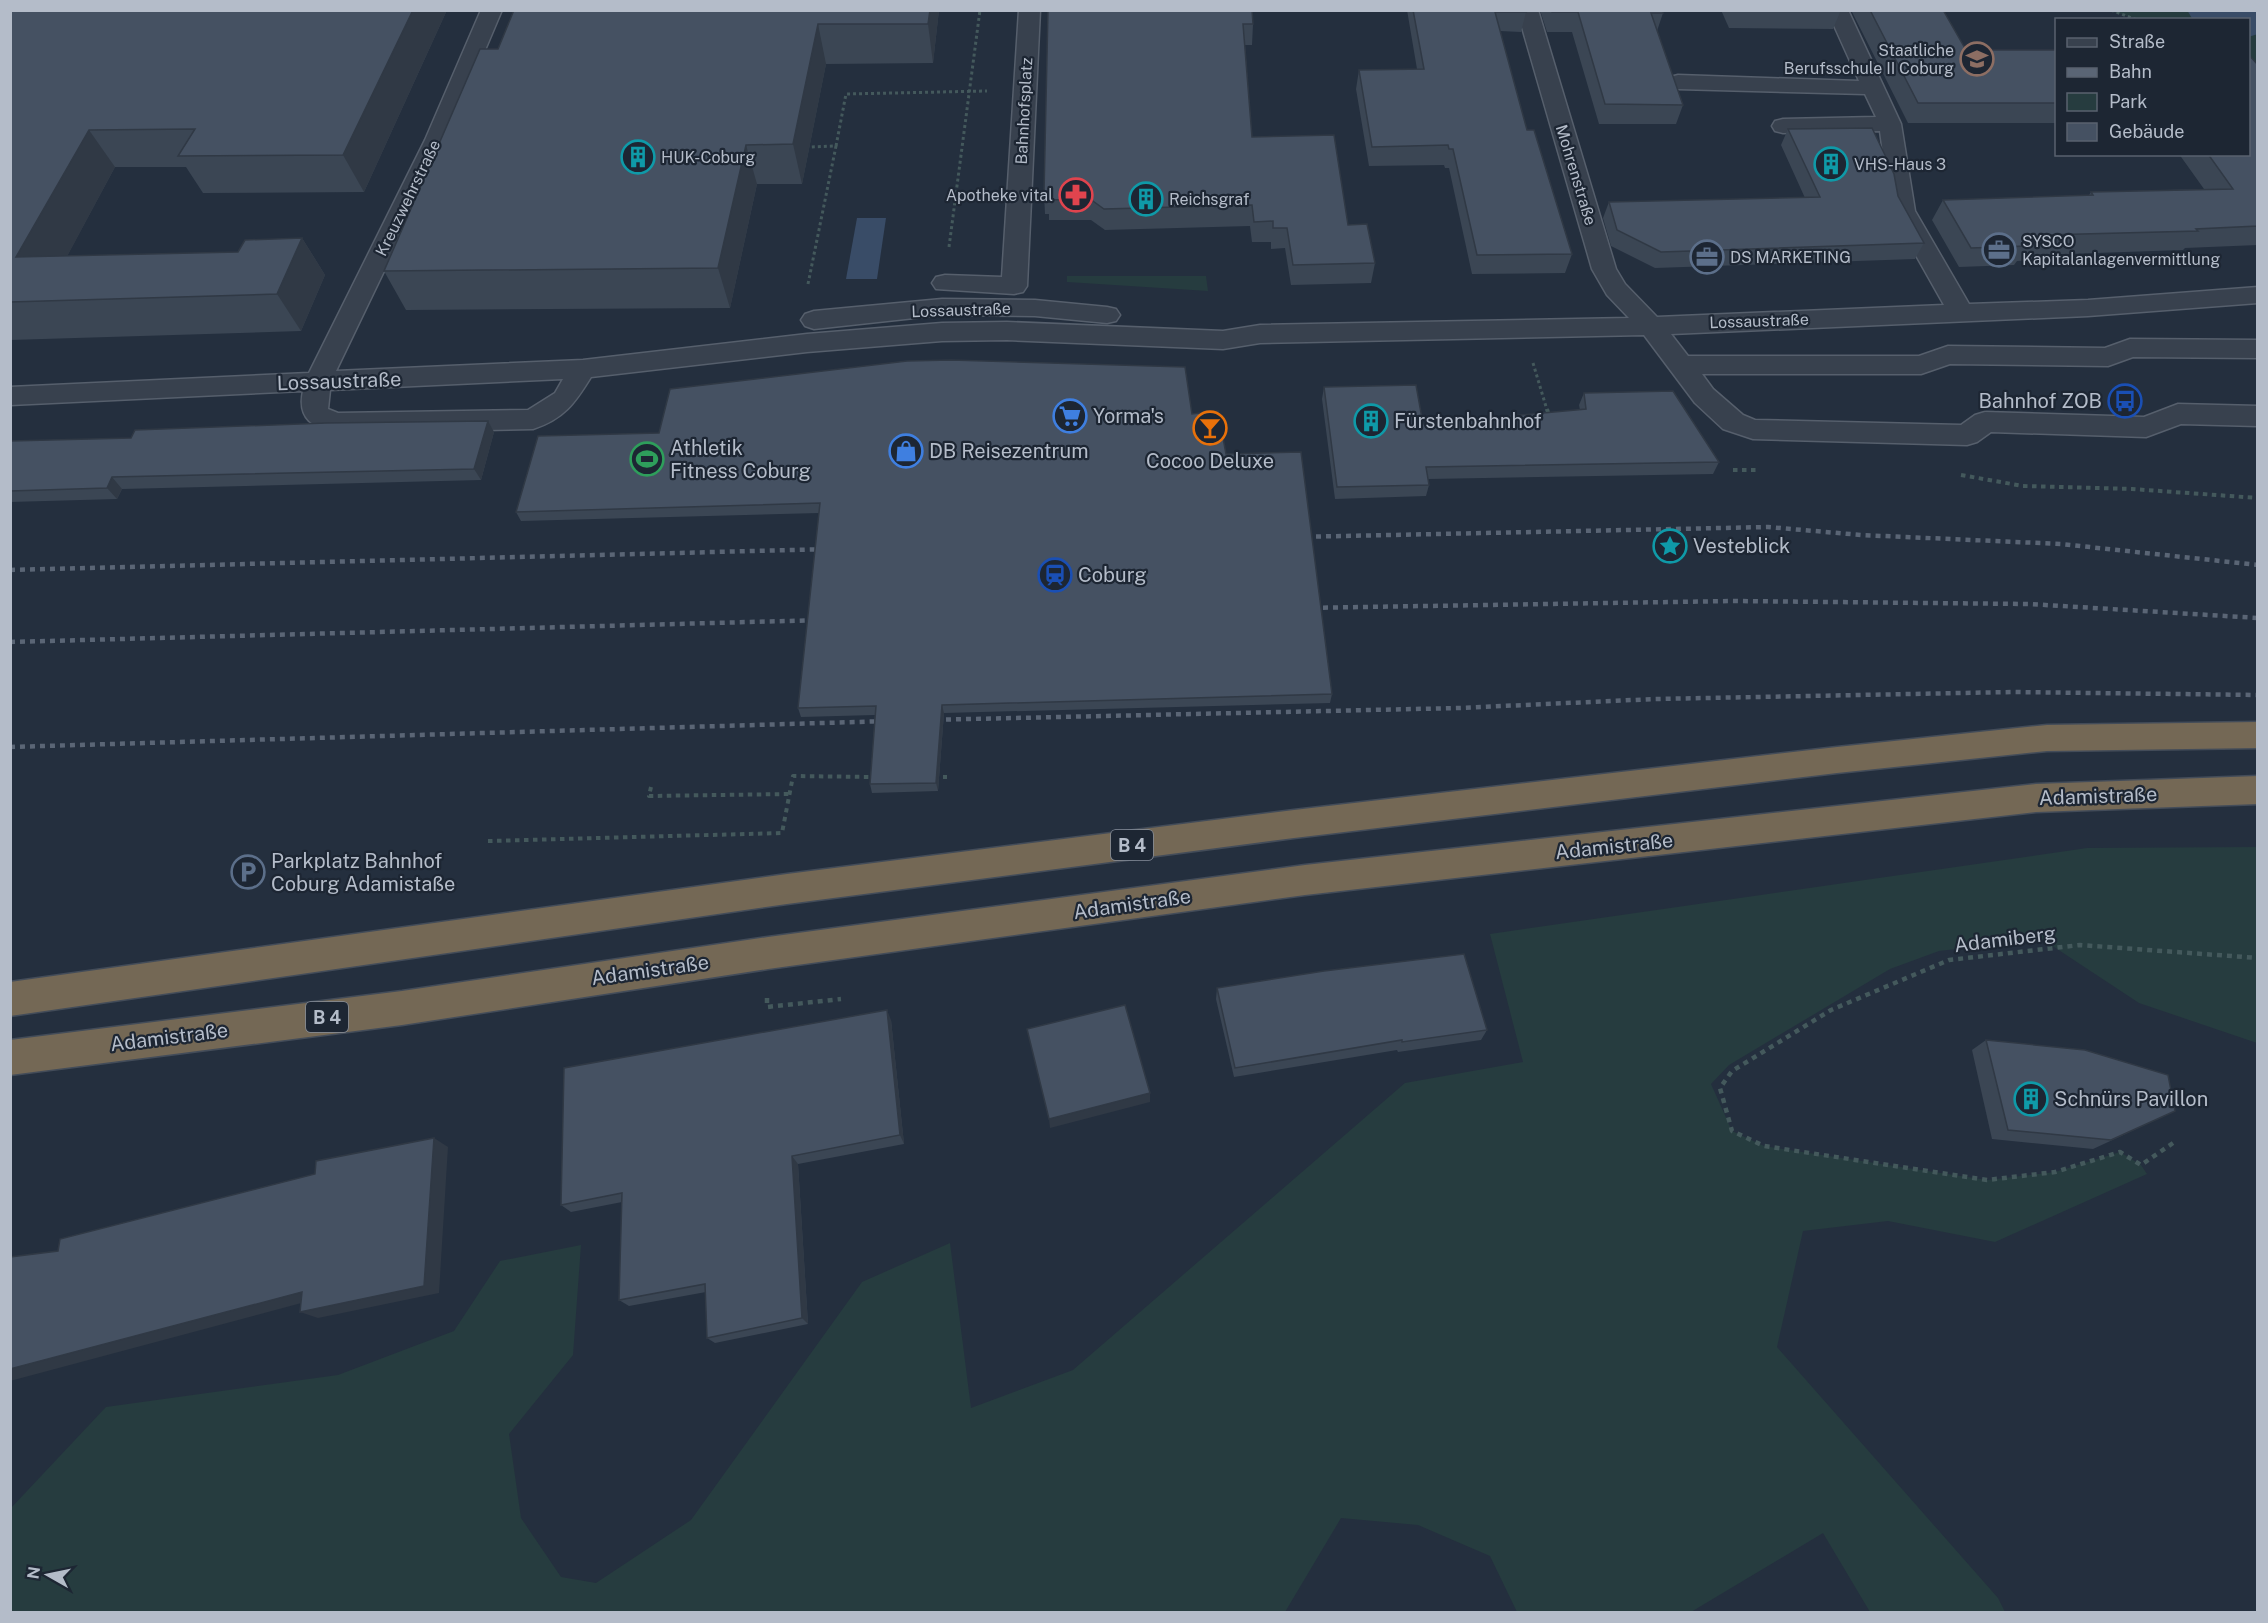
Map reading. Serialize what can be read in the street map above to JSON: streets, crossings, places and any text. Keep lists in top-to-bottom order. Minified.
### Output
{"streets":{"highway":["Adamistraße","B 4"],"street":["Bahnhofsplatz","Mohrenstraße","Kreuzwehrstraße","Lossaustraße"],"path":["Adamiberg"]},"crossings":[["Mohrenstraße","Lossaustraße"],["Kreuzwehrstraße","Lossaustraße"]],"places":{"school or university":["Staatliche Berufsschule II Coburg"],"building":["HUK-Coburg","VHS-Haus 3","Reichsgraf","Fürstenbahnhof","Schnürs Pavillon"],"pharmacy":["Apotheke vital"],"office":["SYSCO Kapitalanlagenvermittlung","DS MARKETING"],"bus stop":["Bahnhof ZOB"],"supermarket":["Yorma's"],"bar":["Cocoo Deluxe"],"shop":["DB Reisezentrum"],"sports":["Athletik Fitness Coburg"],"place":["Vesteblick"],"station":["Coburg"],"parking":["Parkplatz Bahnhof Coburg Adamistaße"]},"legend":["Straße","Bahn","Park","Gebäude"],"north":"left"}
